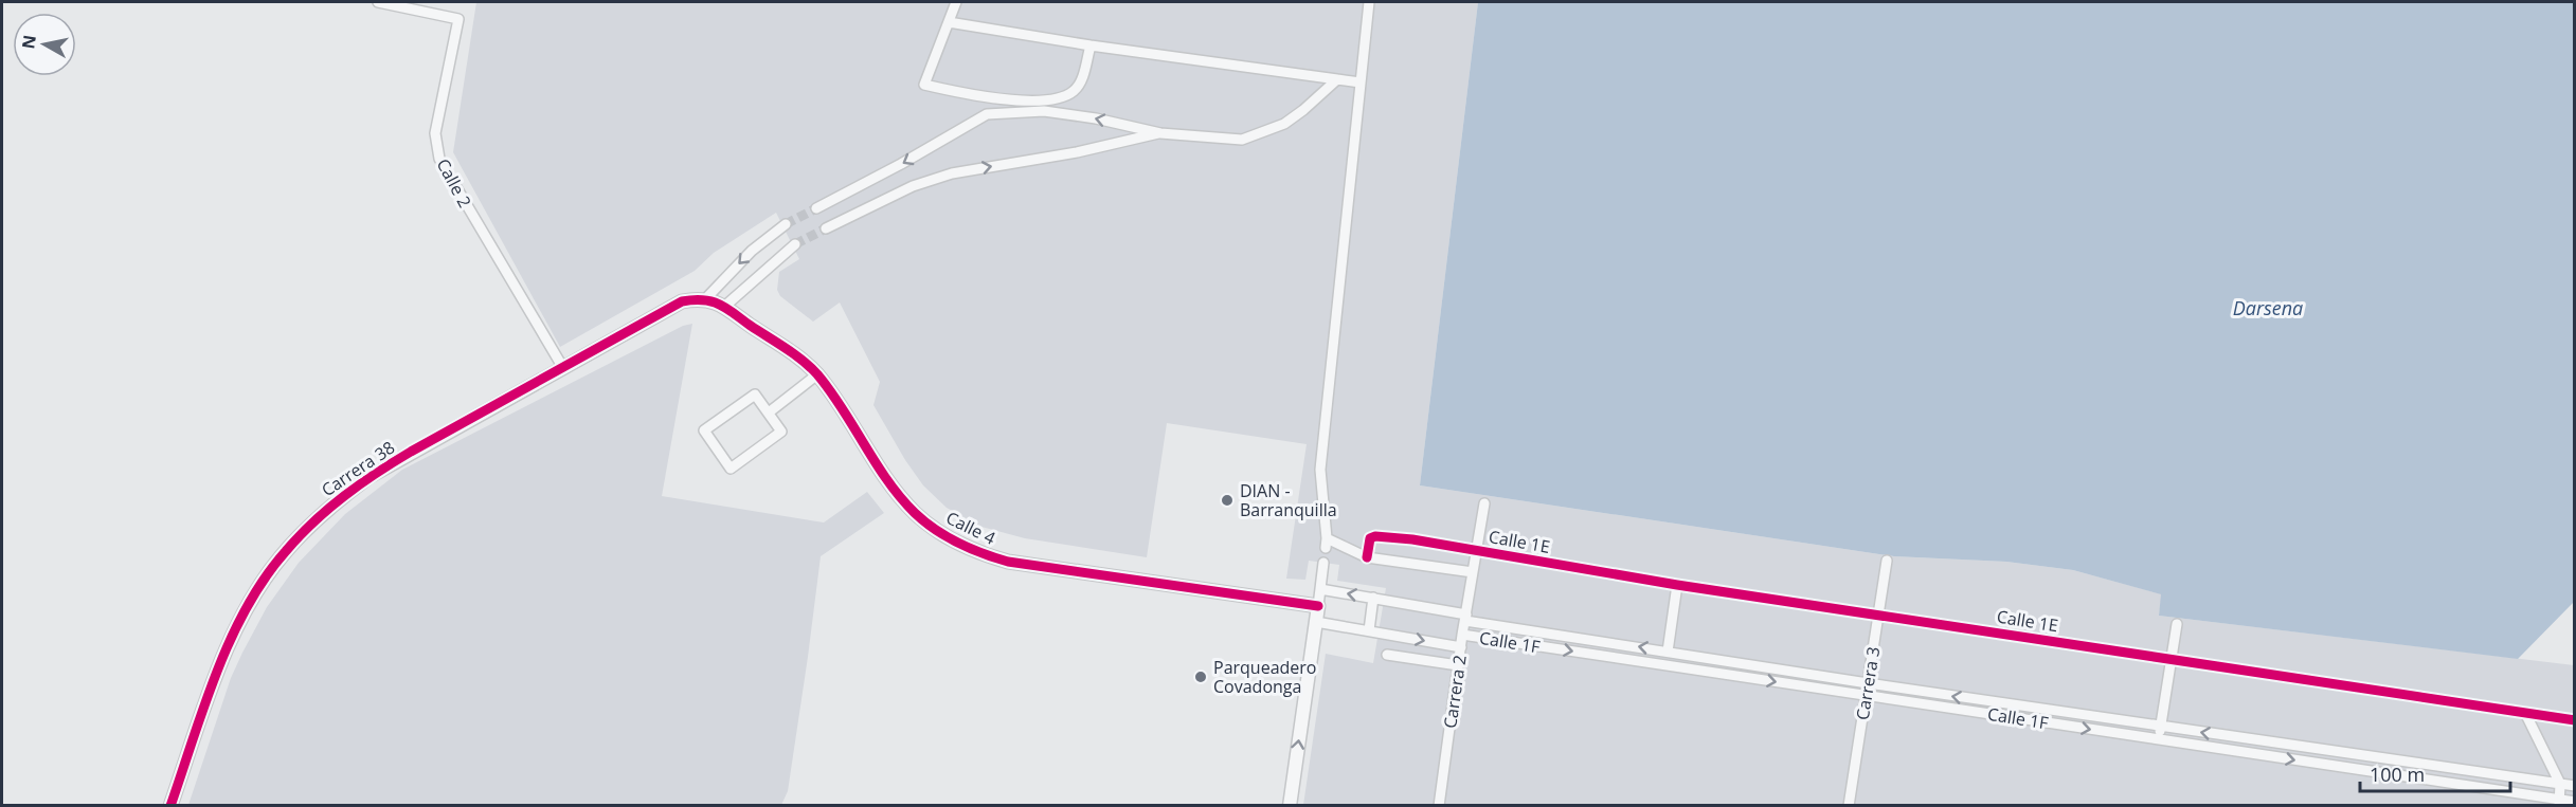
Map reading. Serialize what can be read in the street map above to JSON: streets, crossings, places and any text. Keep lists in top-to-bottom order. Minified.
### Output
{"streets":{"street":["Calle 2","Carrera 38","Calle 4","Calle 1E","Calle 1F","Carrera 3","Carrera 2"]},"crossings":[["Calle 2","Carrera 38"],["Carrera 38","Calle 4"],["Calle 1E","Carrera 3"],["Calle 1E","Carrera 2"],["Calle 1F","Carrera 3"],["Calle 1F","Carrera 2"]],"water":["Darsena"],"places":["DIAN - Barranquilla","Parqueadero Covadonga"],"scale_bar":"100 m","north":"left"}
